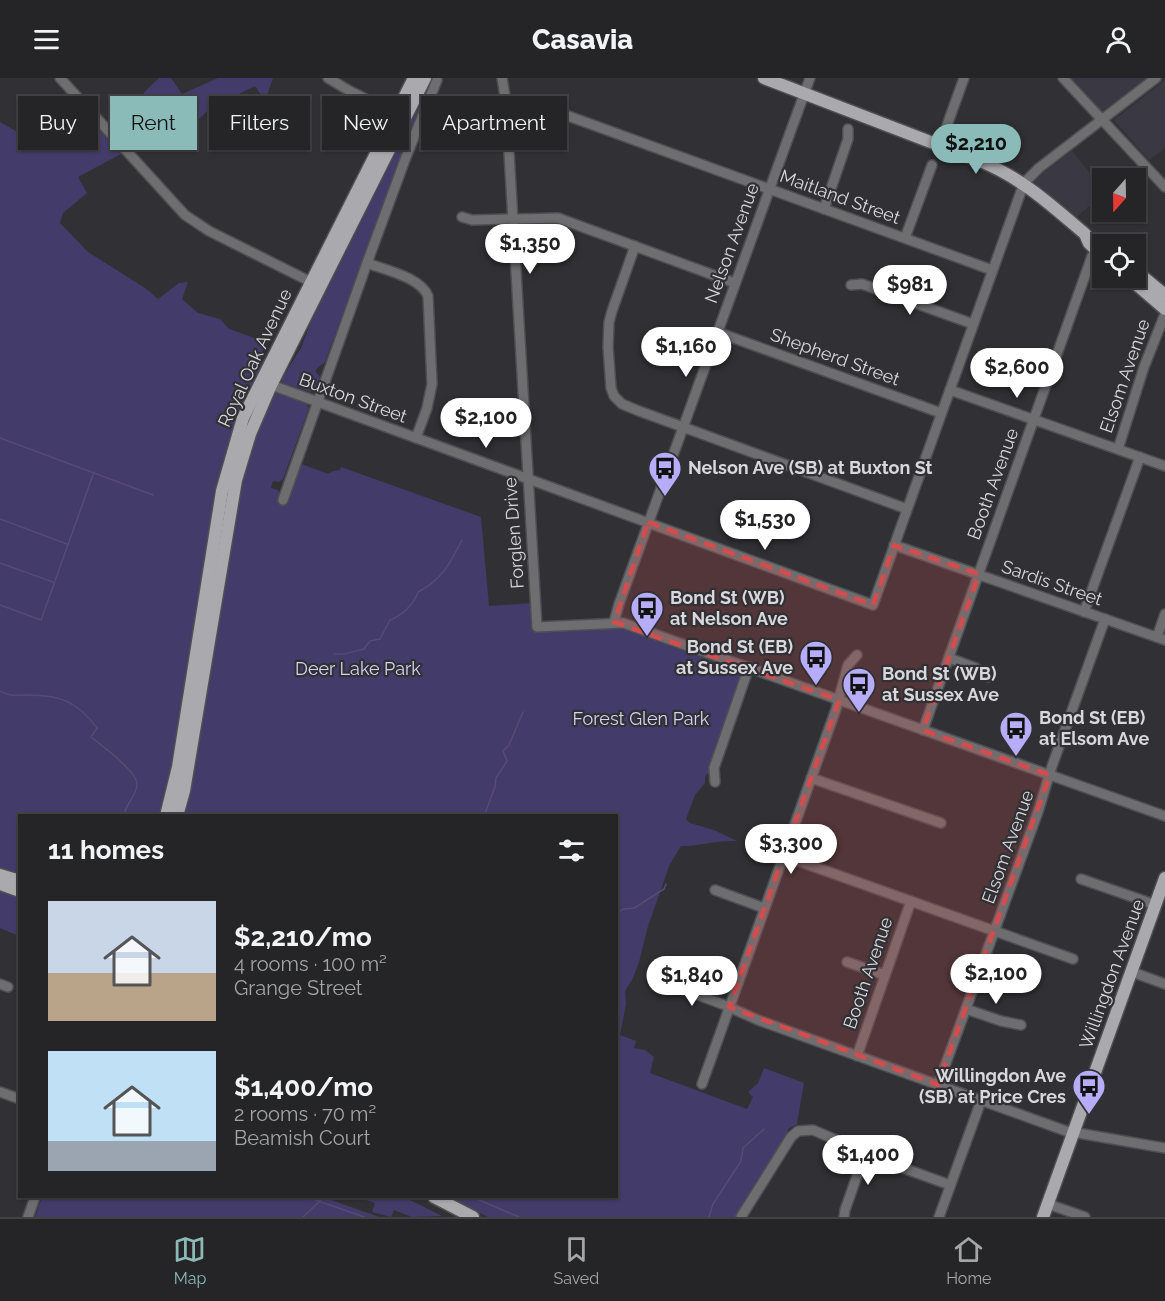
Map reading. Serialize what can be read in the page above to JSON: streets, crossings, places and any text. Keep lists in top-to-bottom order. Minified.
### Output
{"streets":{"main road":["Royal Oak Avenue","Willingdon Avenue"],"street":["Maitland Street","Nelson Avenue","Shepherd Street","Elsom Avenue","Buxton Street","Booth Avenue","Forglen Drive","Sardis Street"]},"crossings":[["Maitland Street","Nelson Avenue"],["Nelson Avenue","Shepherd Street"],["Nelson Avenue","Buxton Street"],["Nelson Avenue","Forglen Drive"],["Royal Oak Avenue","Buxton Street"],["Elsom Avenue","Sardis Street"],["Buxton Street","Forglen Drive"],["Buxton Street","Sardis Street"],["Booth Avenue","Sardis Street"]],"parks":["Deer Lake Park","Forest Glen Park"],"places":{"bus stop":["Nelson Ave (SB) at Buxton St","Bond St (WB) at Nelson Ave","Bond St (EB) at Sussex Ave","Bond St (WB) at Sussex Ave","Bond St (EB) at Elsom Ave","Willingdon Ave (SB) at Price Cres"]},"north":"bottom","page":{"header":"Casavia","chip":["Buy","Rent","Filters","New","Apartment"],"price":["$2,210","$1,350","$981","$1,160","$2,600","$2,100","$1,530","$3,300","$2,100","$1,840","$1,400"],"heading":"11 homes","list":[{"name":"$2,210/mo","note":"4 rooms · 100 m² · Grange Street"},{"name":"$1,400/mo","note":"2 rooms · 70 m² · Beamish Court"}],"tabs":["Map","Saved","Home"]}}
